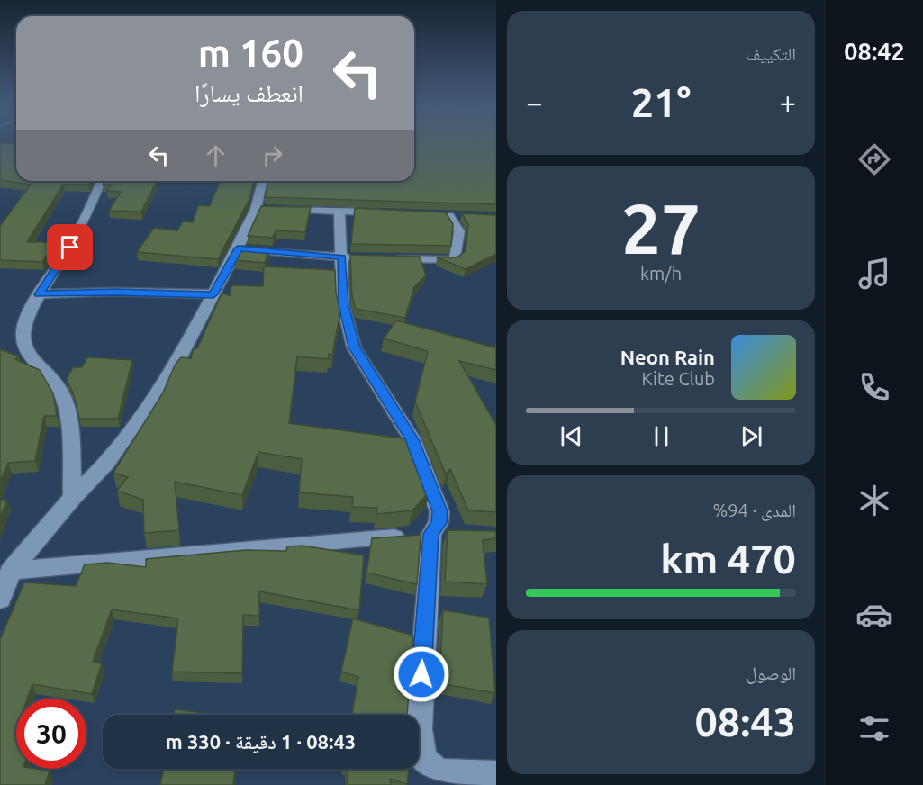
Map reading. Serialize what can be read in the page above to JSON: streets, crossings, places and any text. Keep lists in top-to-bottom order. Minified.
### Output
{"page":{"tabs":"08:42","tile":["التكييف",["27","km/h"],["المدى · 94%","470 km"],["الوصول","08:43"]],"turn":["160 m","انعطف يسارًا"],"heat":["−","21°","+"],"song":["Neon Rain","Kite Club"],"limit":"30","trip":"08:43 · 1 دقيقة · 330 m"}}
